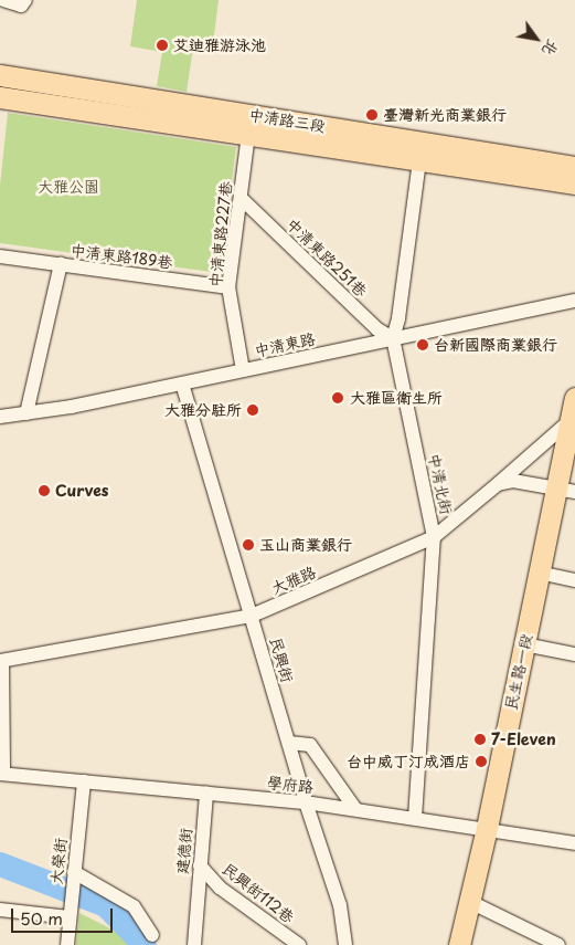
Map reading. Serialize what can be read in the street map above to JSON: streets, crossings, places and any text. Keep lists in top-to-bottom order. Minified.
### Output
{"streets":{"main road":["中清路三段","民生路一段"],"street":["中清東路227巷","中清東路189巷","中清東路251巷","中清東路","中清北街","大雅路","民興街","學府路","建德街","大榮街","民興街112巷"]},"crossings":[["中清路三段","中清東路227巷"],["中清路三段","中清北街"],["中清東路227巷","中清東路189巷"],["中清東路227巷","中清東路251巷"],["中清東路227巷","中清東路"],["中清東路189巷","中清東路"],["中清東路251巷","中清東路"],["中清東路251巷","中清北街"],["中清東路","中清北街"],["中清東路","民興街"],["中清北街","大雅路"],["中清北街","學府路"],["大雅路","民興街"],["大雅路","民生路一段"],["民興街","學府路"],["民生路一段","學府路"],["學府路","建德街"],["學府路","大榮街"],["建德街","民興街112巷"]],"parks":["大雅公園"],"places":["艾迪雅游泳池","臺灣新光商業銀行","台新國際商業銀行","大雅區衛生所","大雅分駐所","Curves","玉山商業銀行","7-Eleven","台中威丁汀成酒店"],"scale_bar":"50 m","north":"bottom right"}
